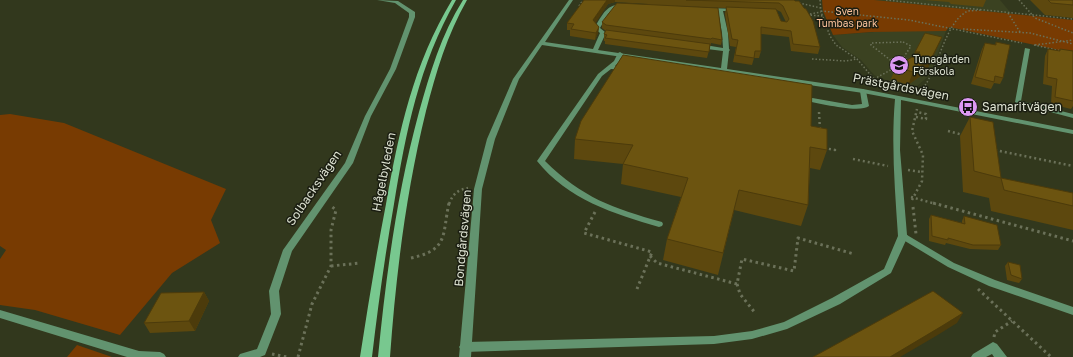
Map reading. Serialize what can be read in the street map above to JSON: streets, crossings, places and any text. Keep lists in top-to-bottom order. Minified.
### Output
{"streets":{"main road":["Hågelbyleden"],"street":["Prästgårdsvägen","Solbacksvägen","Bondgårdsvägen"]},"crossings":[["Prästgårdsvägen","Bondgårdsvägen"]],"parks":["Sven Tumbas park"],"places":{"school or university":["Tunagården Förskola"],"bus stop":["Samaritvägen"]}}
